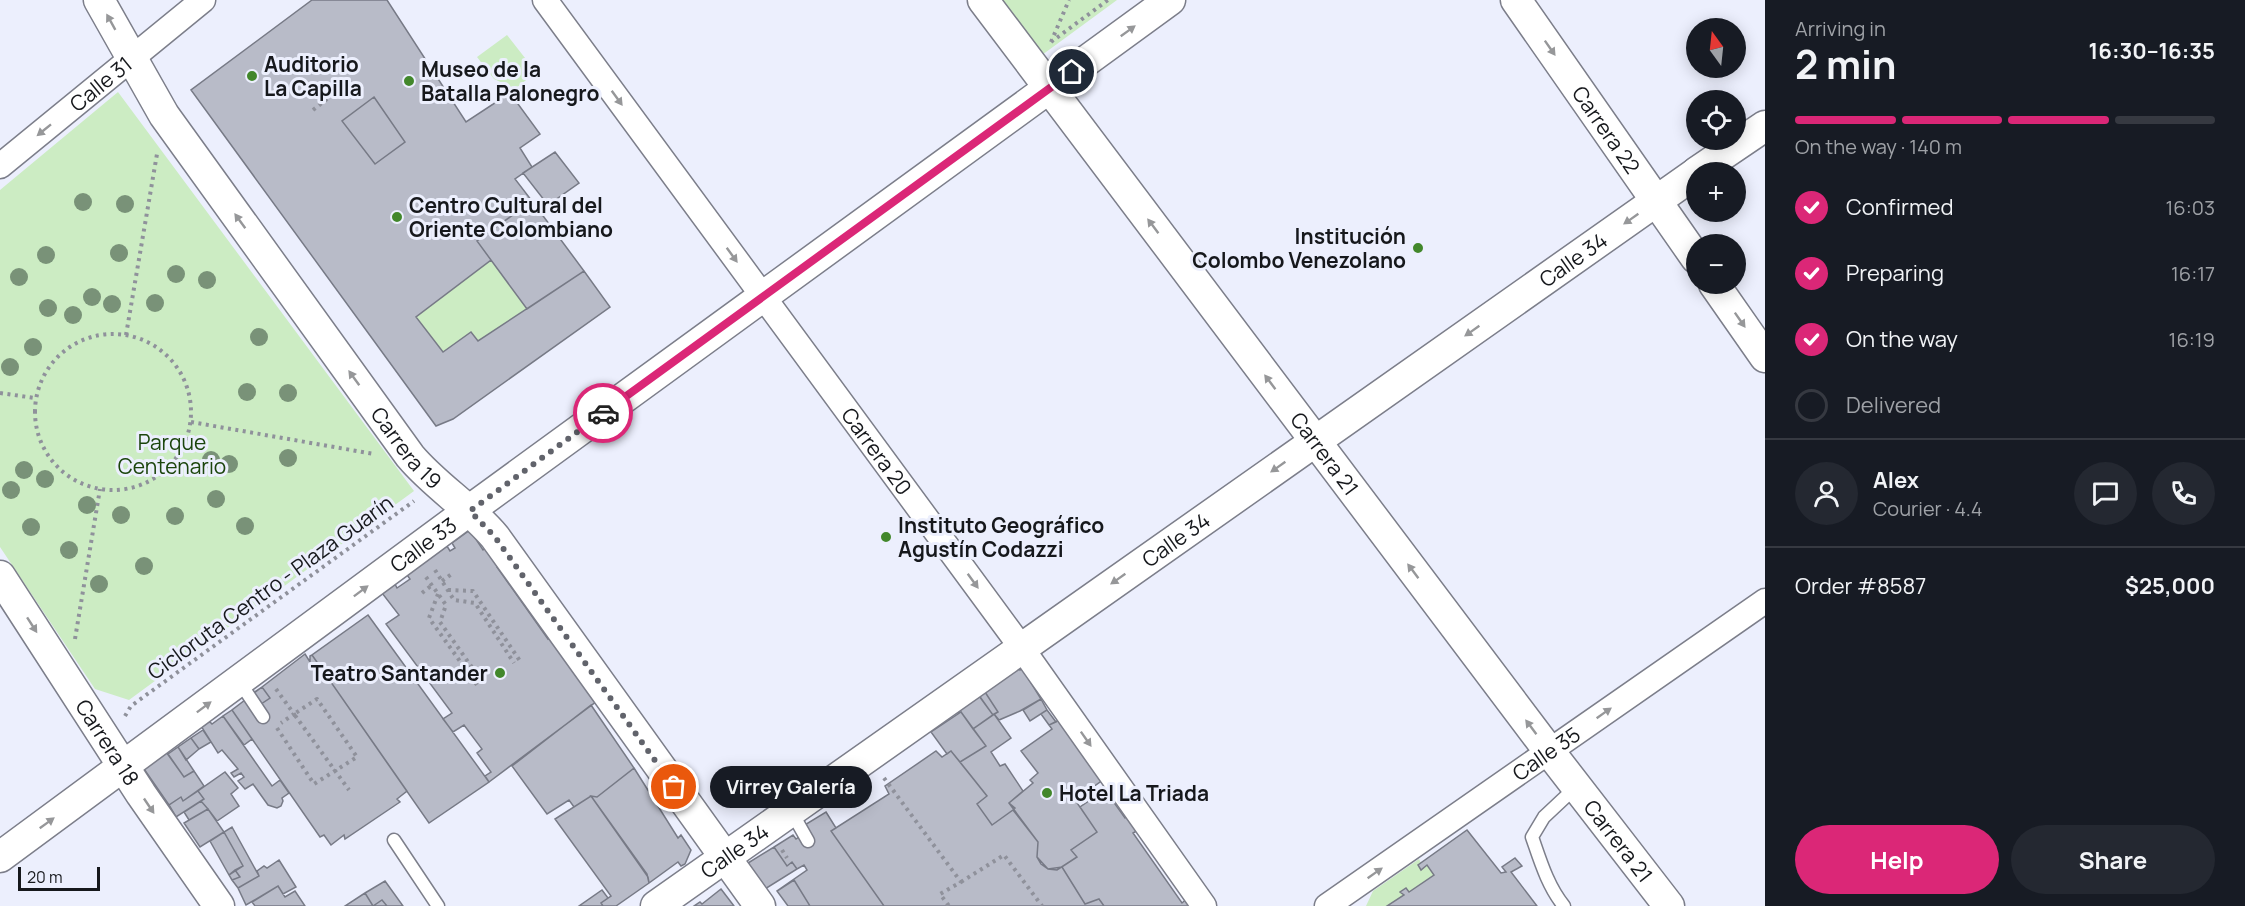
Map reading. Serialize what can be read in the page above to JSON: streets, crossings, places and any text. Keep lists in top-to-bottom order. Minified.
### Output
{"streets":{"street":["Calle 31","Carrera 22","Calle 34","Carrera 19","Carrera 20","Carrera 21","Calle 33","Carrera 18","Calle 35"],"path":["Cicloruta Centro - Plaza Guarín"]},"crossings":[["Calle 31","Carrera 19"],["Carrera 22","Calle 34"],["Calle 34","Carrera 19"],["Calle 34","Carrera 20"],["Calle 34","Carrera 21"],["Carrera 19","Calle 33"],["Carrera 20","Calle 33"],["Carrera 21","Calle 33"],["Carrera 21","Calle 35"],["Calle 33","Carrera 18"]],"one_way":["Calle 31","Carrera 22","Calle 34","Carrera 19","Carrera 20","Carrera 21","Calle 33","Carrera 18","Calle 35"],"parks":["Parque Centenario"],"places":["Auditorio La Capilla","Museo de la Batalla Palonegro","Centro Cultural del Oriente Colombiano","Institución Colombo Venezolano","Instituto Geográfico Agustín Codazzi","Teatro Santander","Virrey Galería","Hotel La Triada"],"scale_bar":"20 m","north":"top","page":{"heading":["2 min","Arriving in","16:30–16:35"],"panel":["Alex","Courier · 4.4","Order #8587","$25,000"],"map_buttons":["+","−"],"bar":"On the way · 140 m","list":[["Confirmed","16:03"],["Preparing","16:17"],["On the way","16:19"],"Delivered"],"bubble":"Virrey Galería","buttons":["Help","Share"],"scale":"20 m"}}
